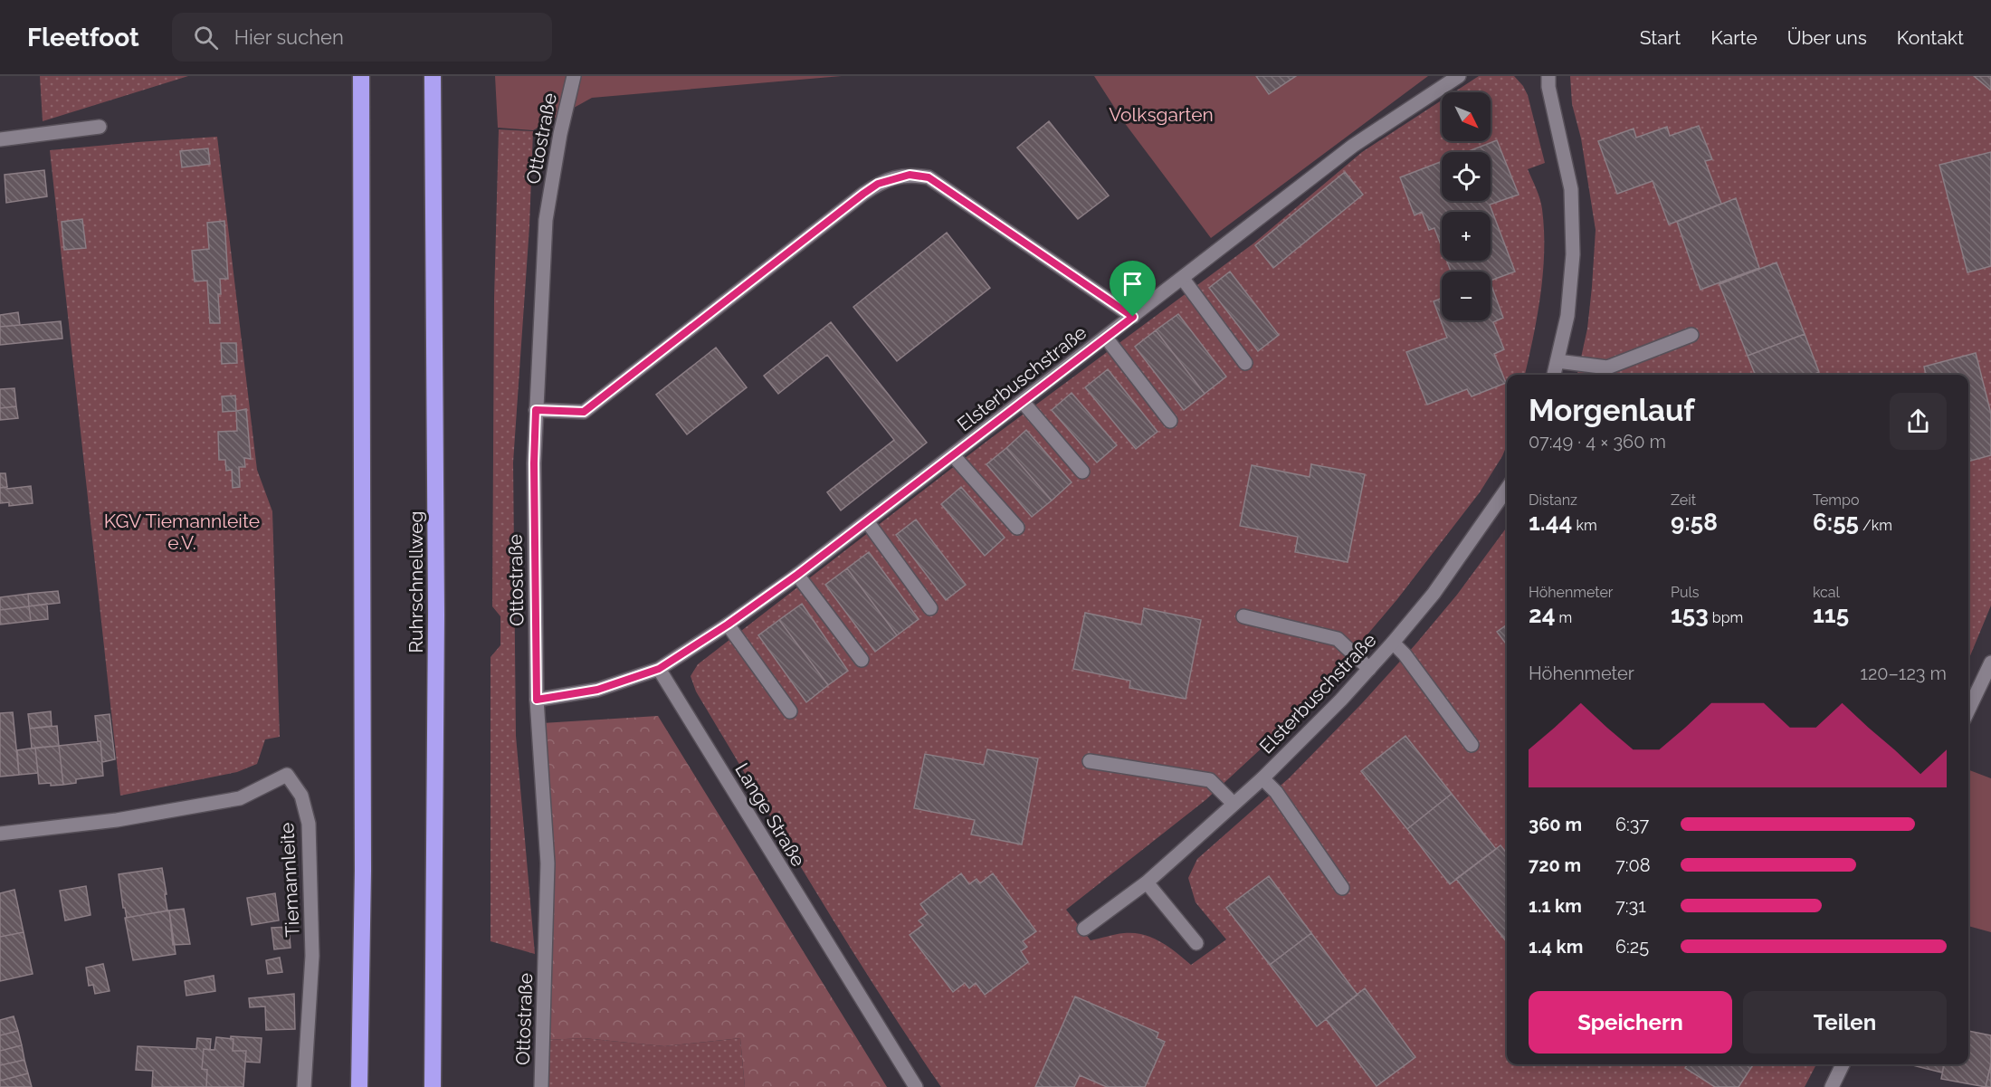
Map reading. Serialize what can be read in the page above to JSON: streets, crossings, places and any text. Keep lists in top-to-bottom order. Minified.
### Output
{"streets":{"highway":["Ruhrschnellweg"],"street":["Ottostraße","Elsterbuschstraße","Lange Straße","Tiemannleite"]},"crossings":[["Elsterbuschstraße","Lange Straße"]],"parks":["Volksgarten","KGV Tiemannleite e.V."],"north":"bottom right","page":{"header":"Fleetfoot","search":"Hier suchen","nav":["Start","Karte","Über uns","Kontakt"],"map_buttons":["+","−"],"heading":["Morgenlauf","07:49 · 4 × 360 m"],"stats":[["Distanz","1.44 km"],["Zeit","9:58"],["Tempo","6:55 /km"],["Höhenmeter","24 m"],["Puls","153 bpm"],["kcal","115"]],"chart":["Höhenmeter","120–123 m"],"list":[{"name":"360 m","note":"6:37"},{"name":"720 m","note":"7:08"},{"name":"1.1 km","note":"7:31"},{"name":"1.4 km","note":"6:25"}],"buttons":["Speichern","Teilen"]}}
